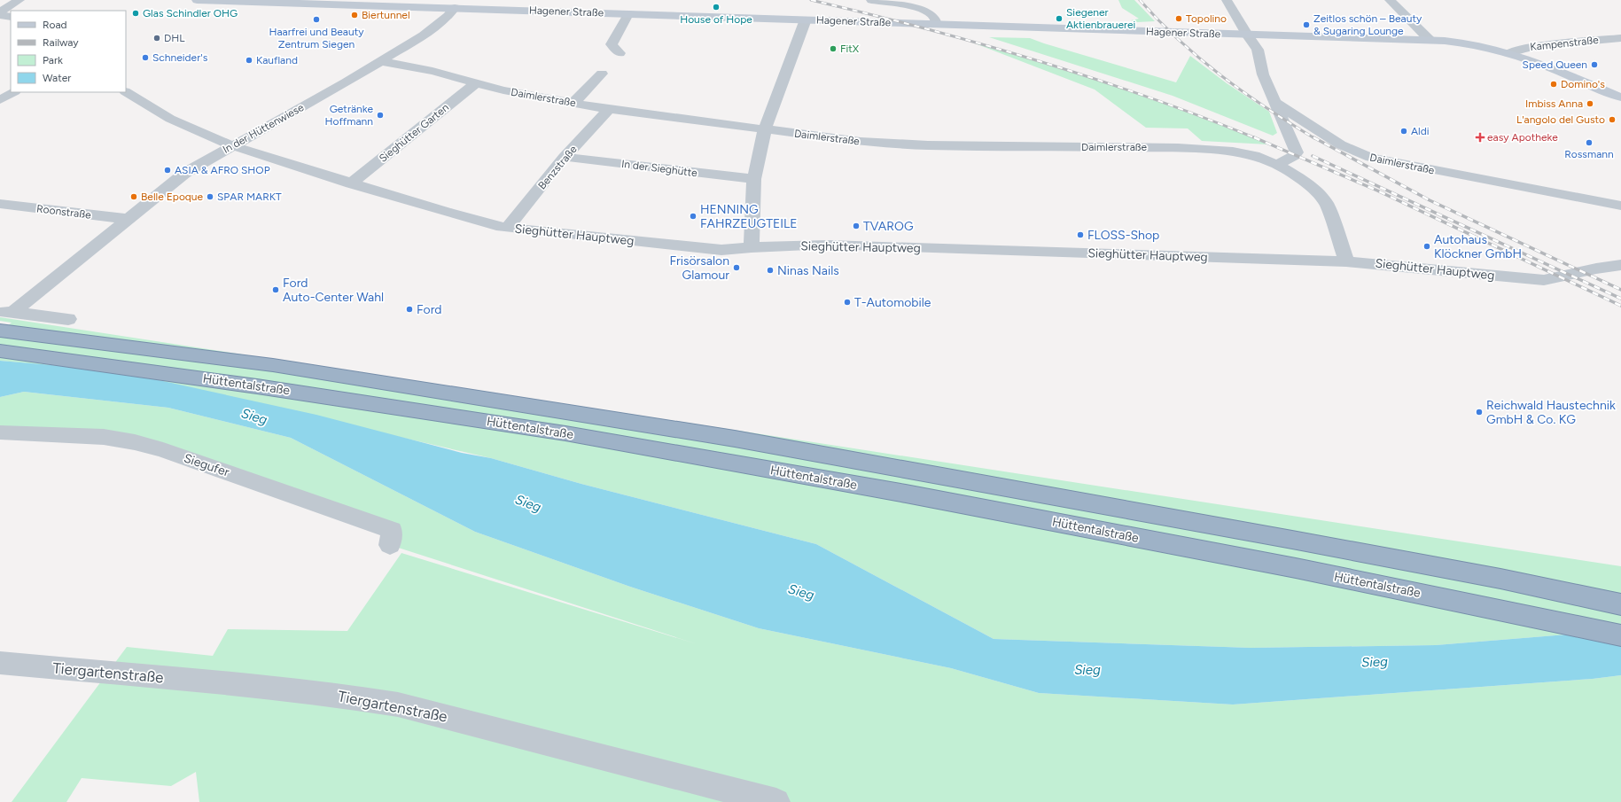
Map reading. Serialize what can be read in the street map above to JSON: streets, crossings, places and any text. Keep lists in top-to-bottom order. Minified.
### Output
{"streets":{"highway":["Hüttentalstraße"],"main road":["Hagener Straße"],"street":["Kampenstraße","Daimlerstraße","In der Hüttenwiese","Sieghütter Garten","Benzstraße","In der Sieghütte","Roonstraße","Sieghütter Hauptweg","Siegufer","Tiergartenstraße"]},"crossings":[["Hagener Straße","Kampenstraße"],["Hagener Straße","In der Hüttenwiese"],["Daimlerstraße","In der Hüttenwiese"],["Daimlerstraße","Sieghütter Garten"],["Daimlerstraße","Benzstraße"],["Daimlerstraße","Sieghütter Hauptweg"],["In der Hüttenwiese","Roonstraße"],["In der Hüttenwiese","Sieghütter Hauptweg"],["Sieghütter Garten","Sieghütter Hauptweg"],["Benzstraße","In der Sieghütte"],["Benzstraße","Sieghütter Hauptweg"]],"water":["Sieg"],"places":{"other":["House of Hope","Glas Schindler OHG","Biertunnel","Siegener Aktienbrauerei","Topolino","Haarfrei und Beauty Zentrum Siegen","Zeitlos schön – Beauty & Sugaring Lounge","DHL","FitX","Schneider's","Kaufland","Speed Queen","Domino's","Imbiss Anna","Getränke Hoffmann","L'angolo del Gusto","Aldi","Rossmann","ASIA & AFRO SHOP","Belle Epoque","SPAR MARKT","HENNING FAHRZEUGTEILE","TVAROG","FLOSS-Shop","Autohaus Klöckner GmbH","Frisörsalon Glamour","Ninas Nails","Ford Auto-Center Wahl","T-Automobile","Ford","Reichwald Haustechnik GmbH & Co. KG"],"health":["easy Apotheke"]},"legend":["Road","Railway","Park","Water"]}
